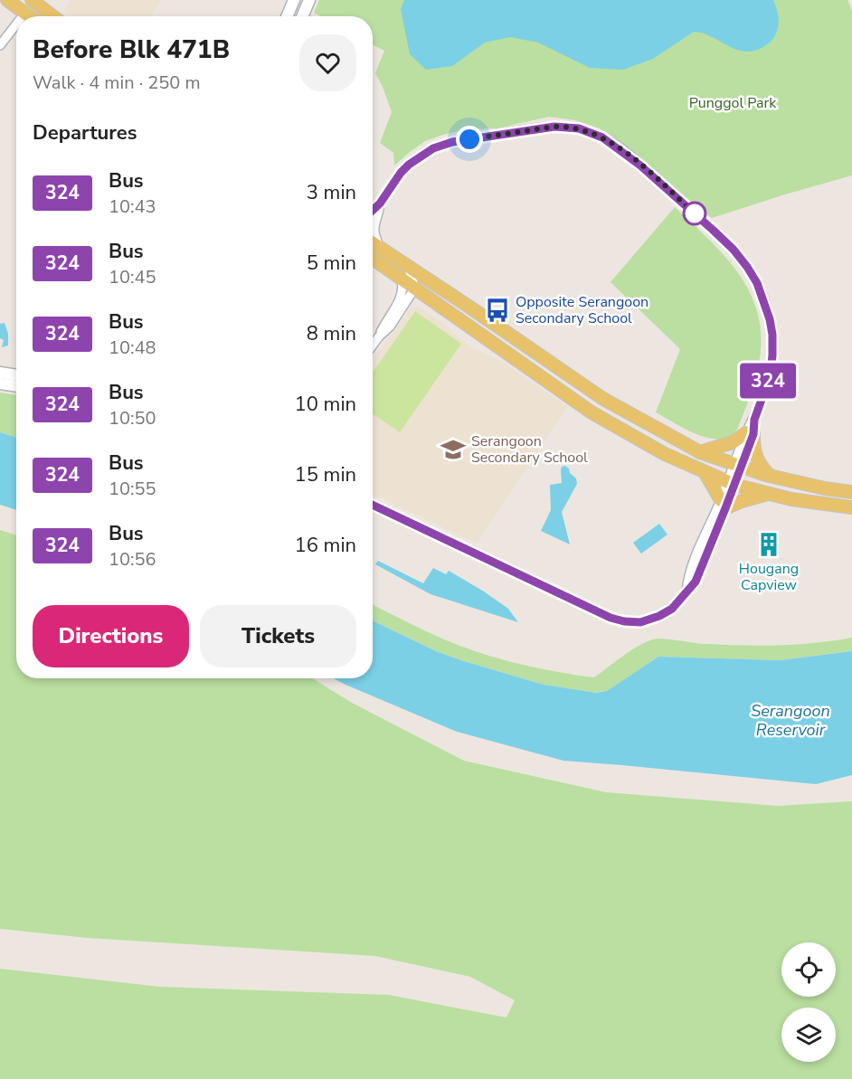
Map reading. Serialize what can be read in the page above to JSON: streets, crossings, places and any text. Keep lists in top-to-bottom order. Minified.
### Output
{"water":["Serangoon Reservoir"],"parks":["Punggol Park"],"places":{"bus stop":["Opposite Serangoon Secondary School"],"school or university":["Serangoon Secondary School"],"building":["Hougang Capview"]},"lines":["bus line 324"],"page":{"on_map":"324","heading":[["Before Blk 471B","Walk · 4 min · 250 m"],"Departures"],"list":[{"mark":"324","name":"Bus","note":"10:43","value":"3 min"},{"mark":"324","name":"Bus","note":"10:45","value":"5 min"},{"mark":"324","name":"Bus","note":"10:48","value":"8 min"},{"mark":"324","name":"Bus","note":"10:50","value":"10 min"},{"mark":"324","name":"Bus","note":"10:55","value":"15 min"},{"mark":"324","name":"Bus","note":"10:56","value":"16 min"}],"buttons":["Directions","Tickets"]}}
